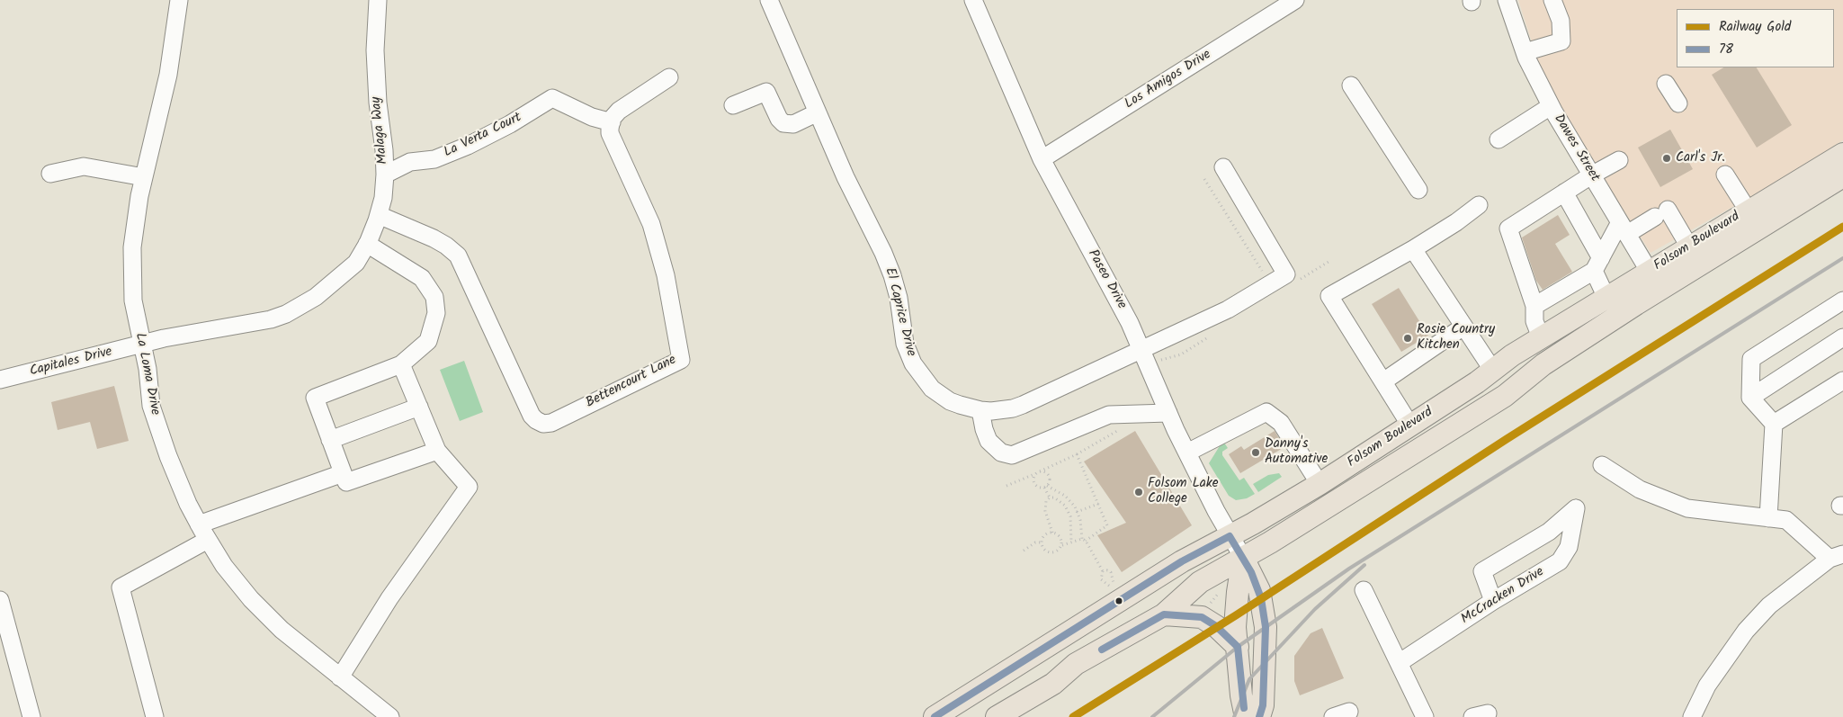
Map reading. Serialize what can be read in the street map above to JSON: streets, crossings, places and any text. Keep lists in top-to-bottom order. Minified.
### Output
{"streets":{"main road":["Folsom Boulevard"],"street":["Los Amigos Drive","Malaga Way","La Verta Court","Dawes Street","Paseo Drive","El Caprice Drive","Capitales Drive","La Loma Drive","Bettencourt Lane","McCracken Drive"]},"crossings":[["Los Amigos Drive","Paseo Drive"],["Malaga Way","La Verta Court"],["Malaga Way","Capitales Drive"],["Malaga Way","La Loma Drive"],["Malaga Way","Bettencourt Lane"],["La Verta Court","Bettencourt Lane"],["Dawes Street","Folsom Boulevard"],["Folsom Boulevard","Paseo Drive"],["Paseo Drive","El Caprice Drive"],["Capitales Drive","La Loma Drive"]],"places":["Carl's Jr.","Rosie Country Kitchen","Danny's Automative","Folsom Lake College"],"lines":["rail line Gold","transit line 78"],"legend":["Railway Gold","78"]}
